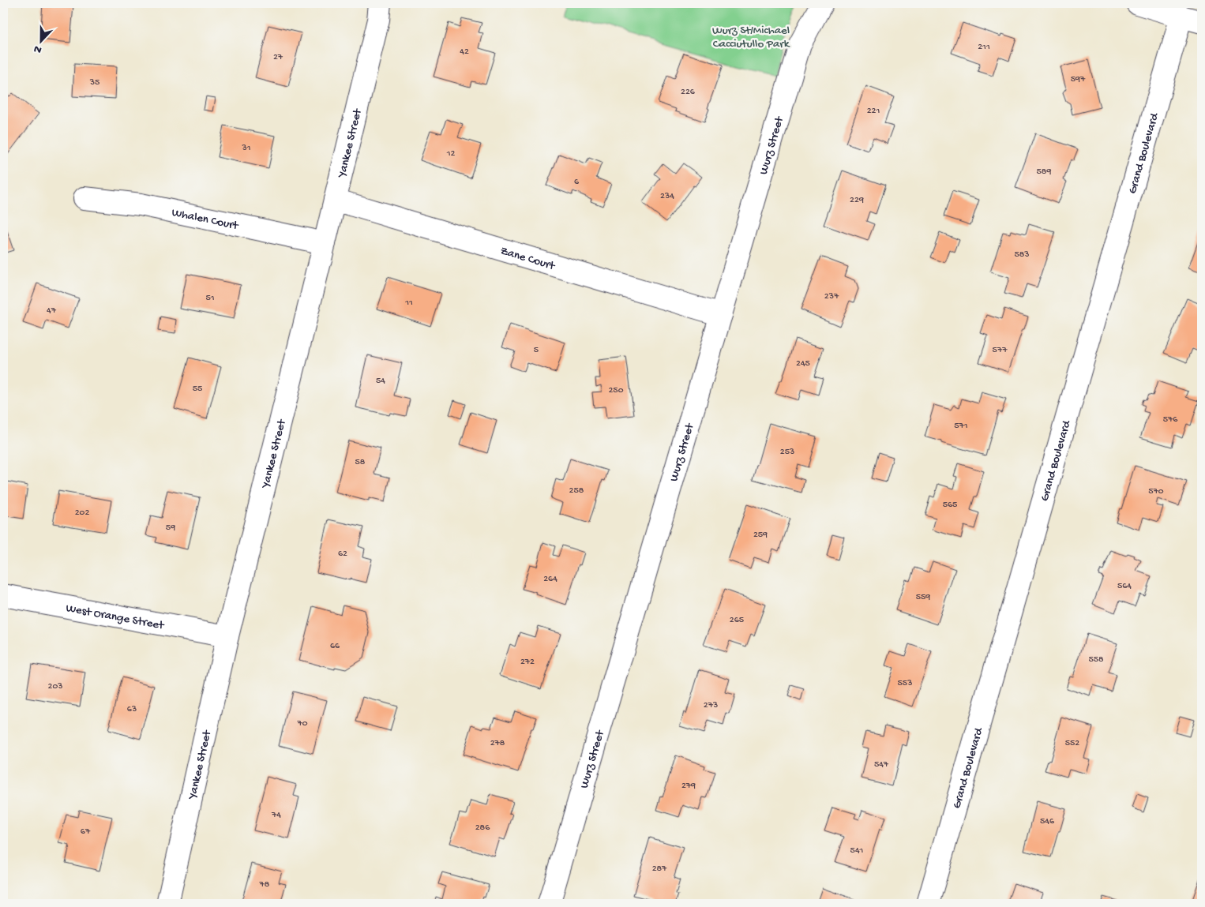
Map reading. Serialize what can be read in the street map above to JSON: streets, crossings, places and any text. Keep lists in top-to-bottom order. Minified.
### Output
{"streets":{"street":["Yankee Street","Wurz Street","Grand Boulevard","Whalen Court","Zane Court","West Orange Street"]},"crossings":[["Yankee Street","Whalen Court"],["Yankee Street","Zane Court"],["Yankee Street","West Orange Street"],["Wurz Street","Zane Court"]],"parks":["Wurz St/Michael Cacciutullo Park"],"house_numbers":["211","42","27","597","35","226","221","31","12","589","6","234","229","583","237","51","11","47","5","577","245","54","55","250","576","571","253","58","258","570","565","202","59","259","62","264","564","559","265","66","558","272","553","203","273","63","70","278","552","547","279","74","546","286","67","541","287","78"],"north":"bottom"}
